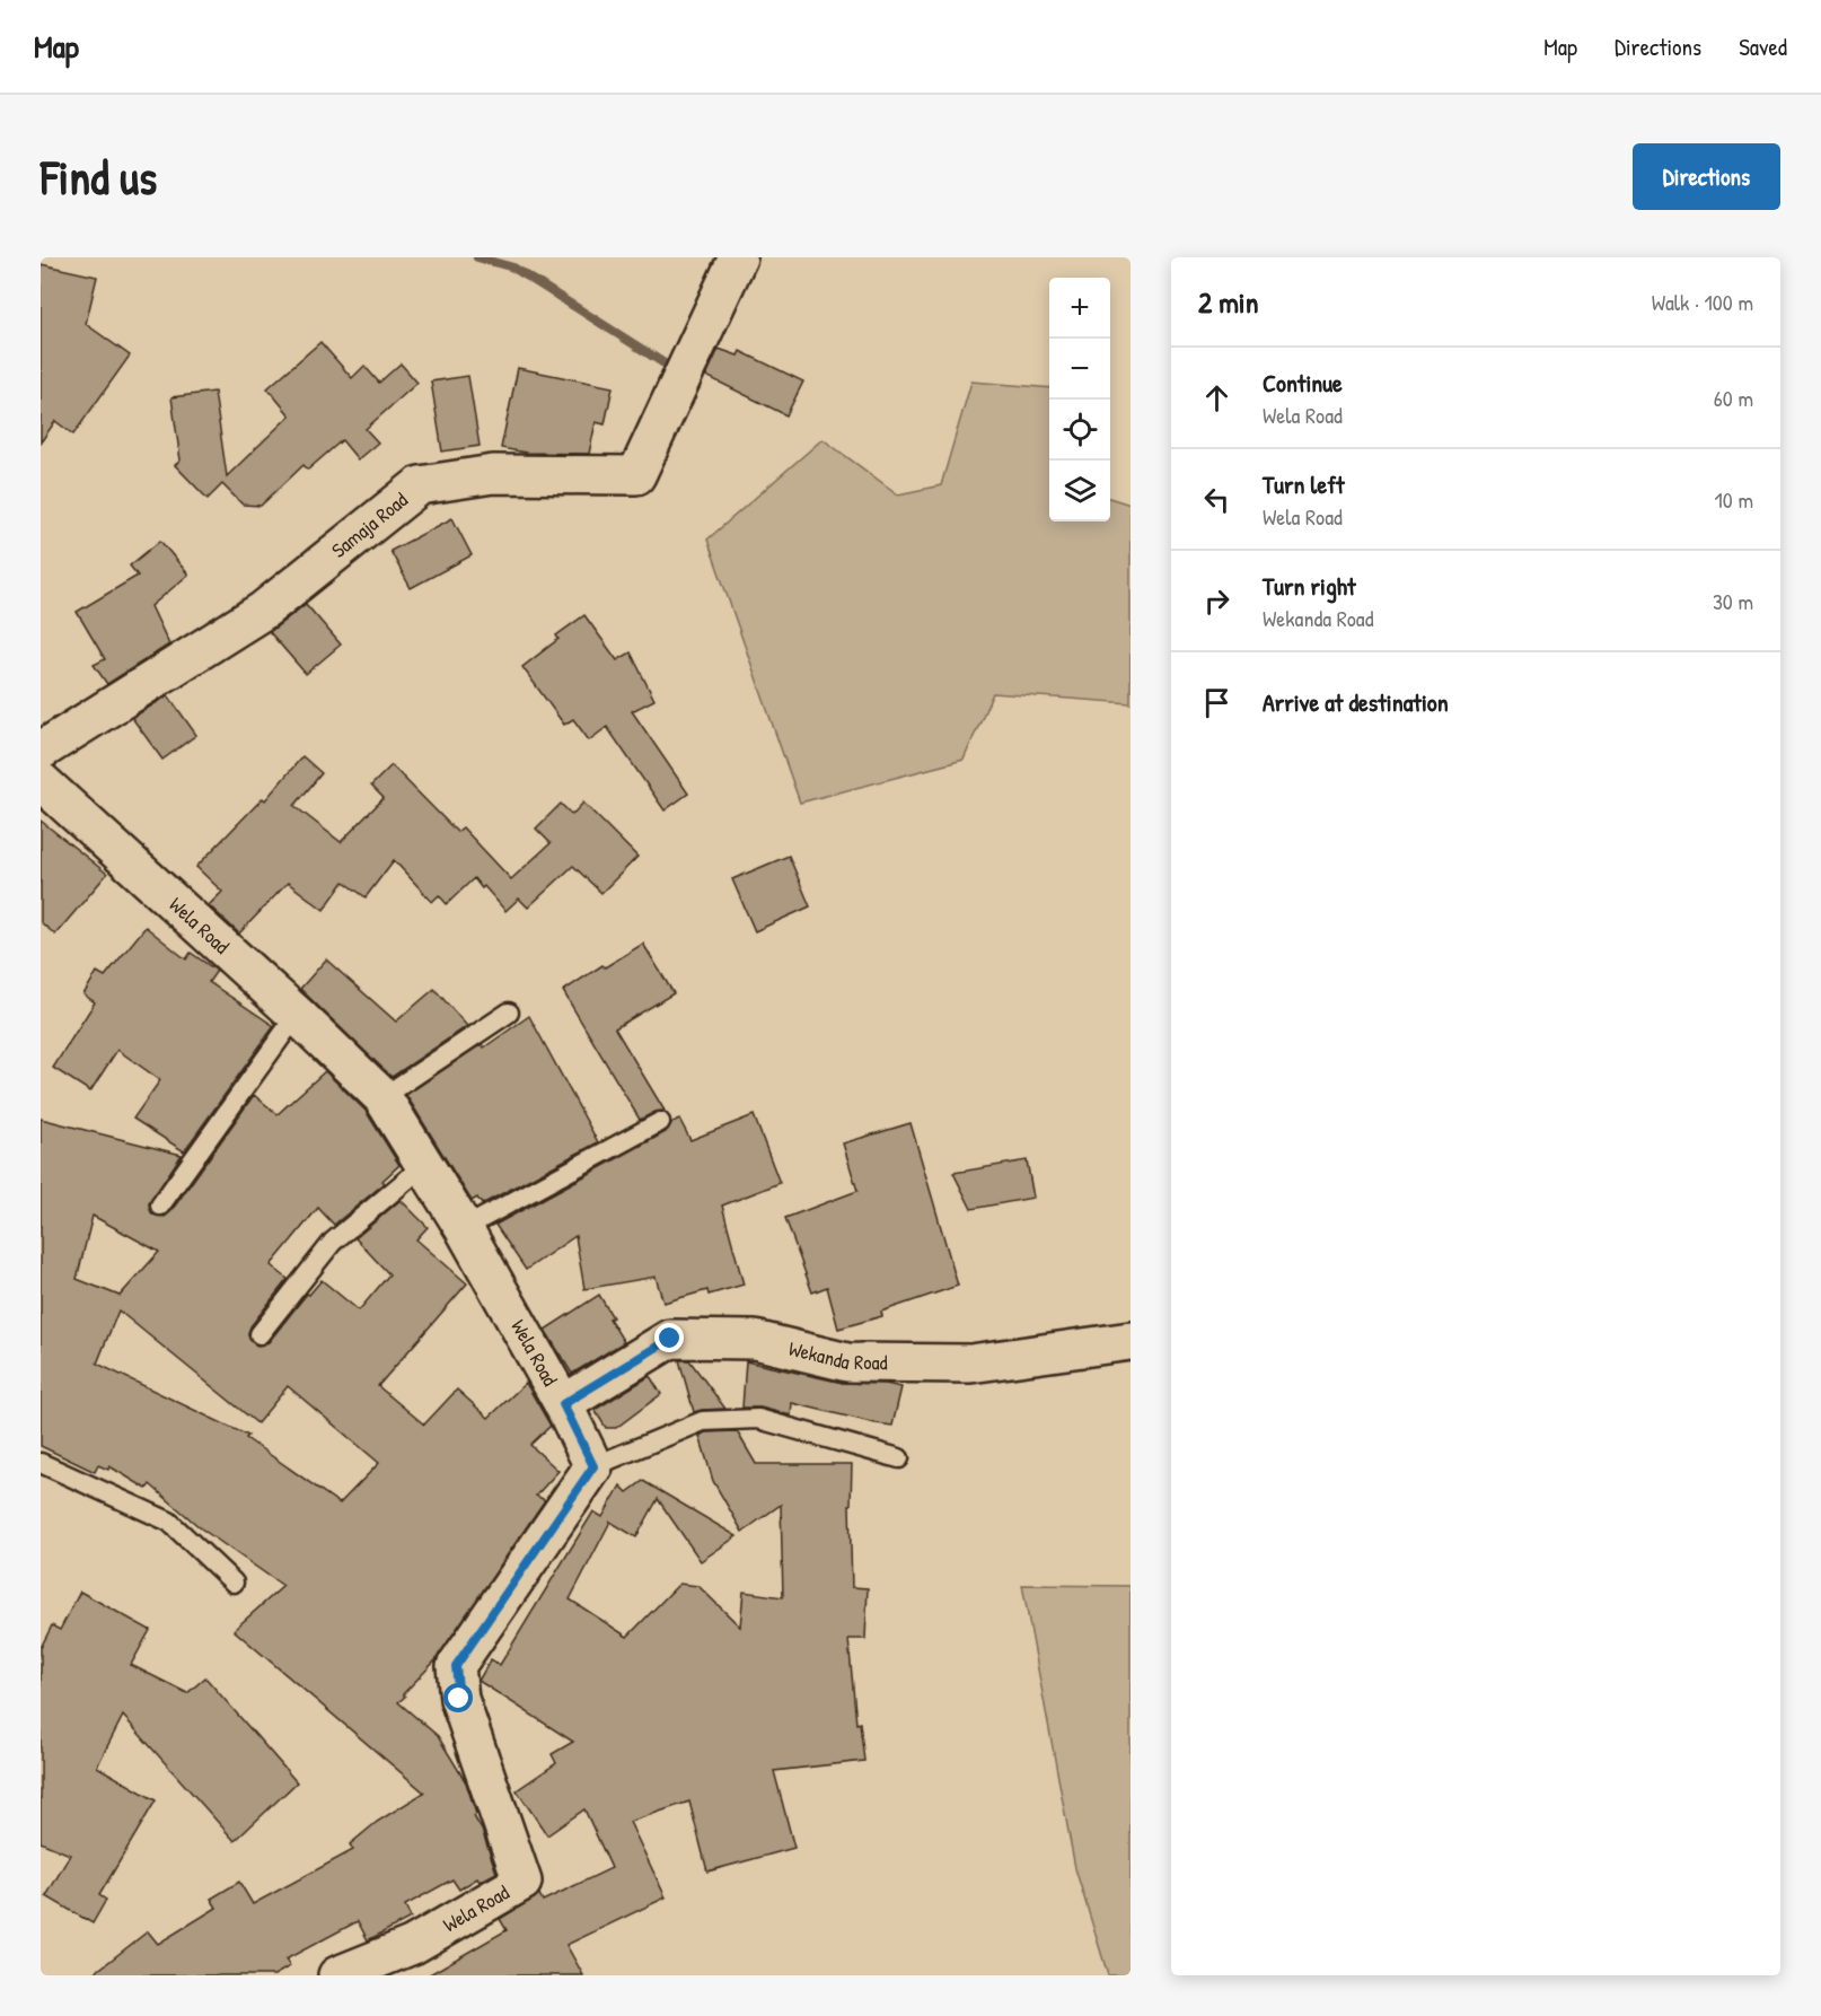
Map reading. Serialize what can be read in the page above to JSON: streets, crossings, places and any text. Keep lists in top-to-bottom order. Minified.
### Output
{"streets":{"street":["Samaja Road","Wela Road","Wekanda Road"]},"crossings":[["Wela Road","Wekanda Road"]],"page":{"header":"Map","nav":["Map","Directions","Saved"],"buttons":"Directions","title":"Find us","heading":["2 min","Walk · 100 m"],"map_buttons":["+","−"],"list":[["Continue","Wela Road","60 m"],["Turn left","Wela Road","10 m"],["Turn right","Wekanda Road","30 m"],"Arrive at destination"]}}
